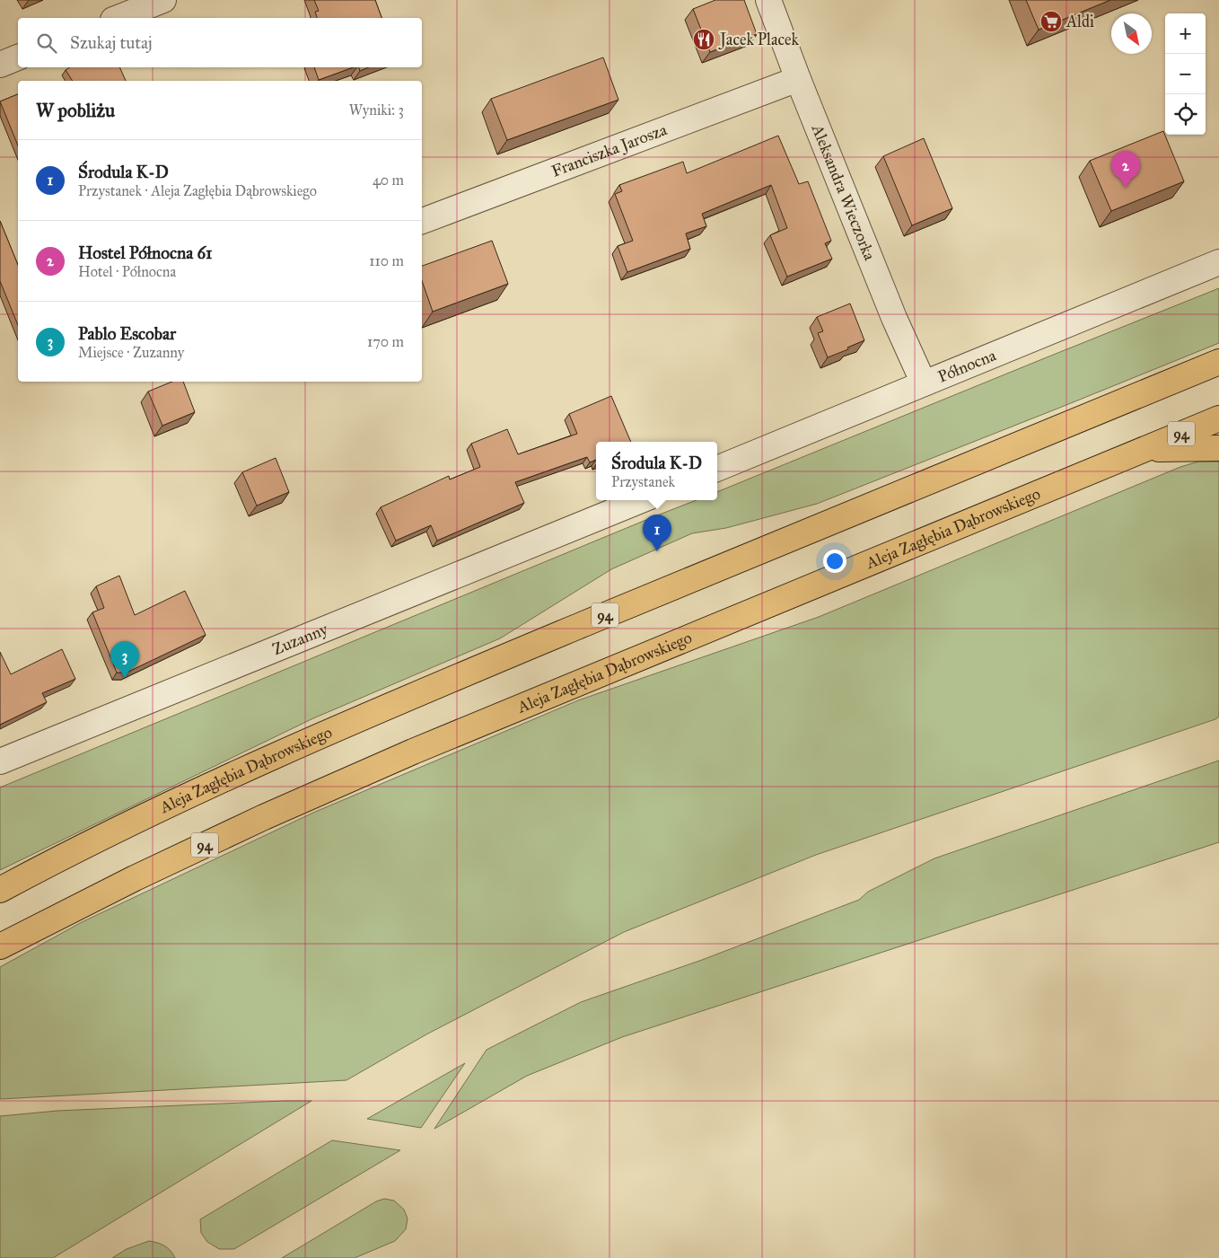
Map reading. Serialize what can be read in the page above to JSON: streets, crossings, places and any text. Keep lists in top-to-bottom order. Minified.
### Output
{"streets":{"main road":["94","Aleja Zagłębia Dąbrowskiego"],"street":["Franciszka Jarosza","Aleksandra Wieczorka","Północna","Zuzanny"]},"crossings":[["Franciszka Jarosza","Aleksandra Wieczorka"],["Aleksandra Wieczorka","Północna"]],"places":{"supermarket":["Aldi"],"restaurant":["Jacek Placek"]},"north":"bottom right","page":{"map_buttons":["+","−"],"search":"Szukaj tutaj","heading":["W pobliżu","Wyniki: 3"],"list":[{"mark":"1","name":"Środula K-D","note":"Przystanek · Aleja Zagłębia Dąbrowskiego","value":"40 m"},{"mark":"2","name":"Hostel Północna 61","note":"Hotel · Północna","value":"110 m"},{"mark":"3","name":"Pablo Escobar","note":"Miejsce · Zuzanny","value":"170 m"}],"pins":["2","1","3"],"popup":["Środula K-D","Przystanek"]}}
